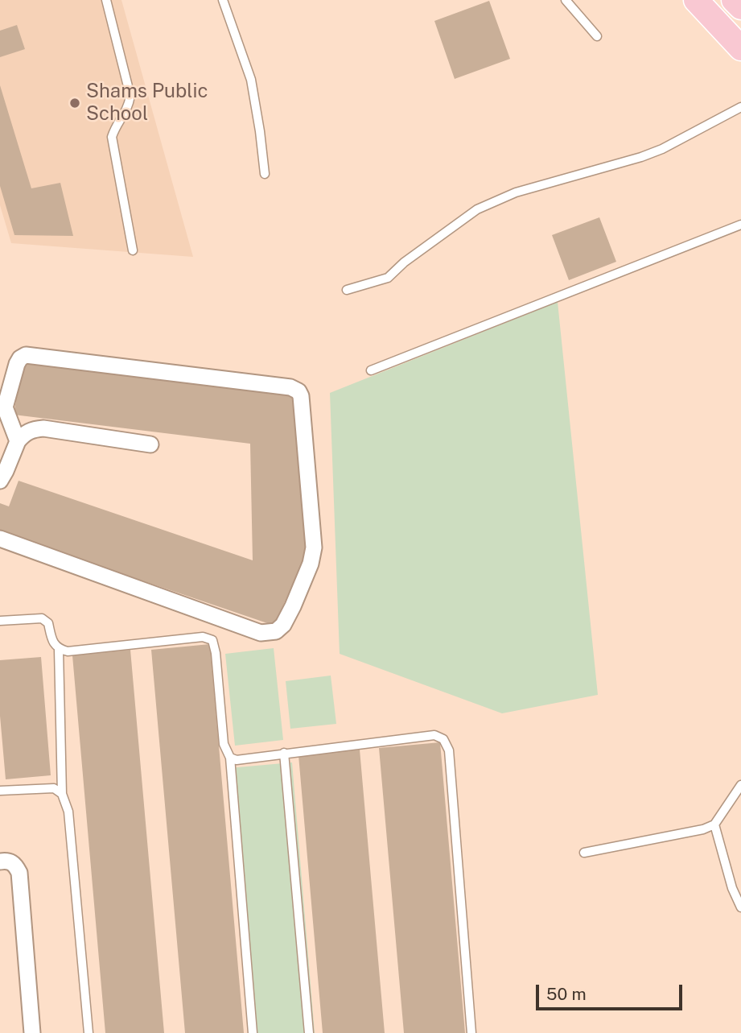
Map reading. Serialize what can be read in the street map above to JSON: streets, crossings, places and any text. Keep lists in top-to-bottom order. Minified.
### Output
{"places":["Shams Public School"],"scale_bar":"50 m"}
